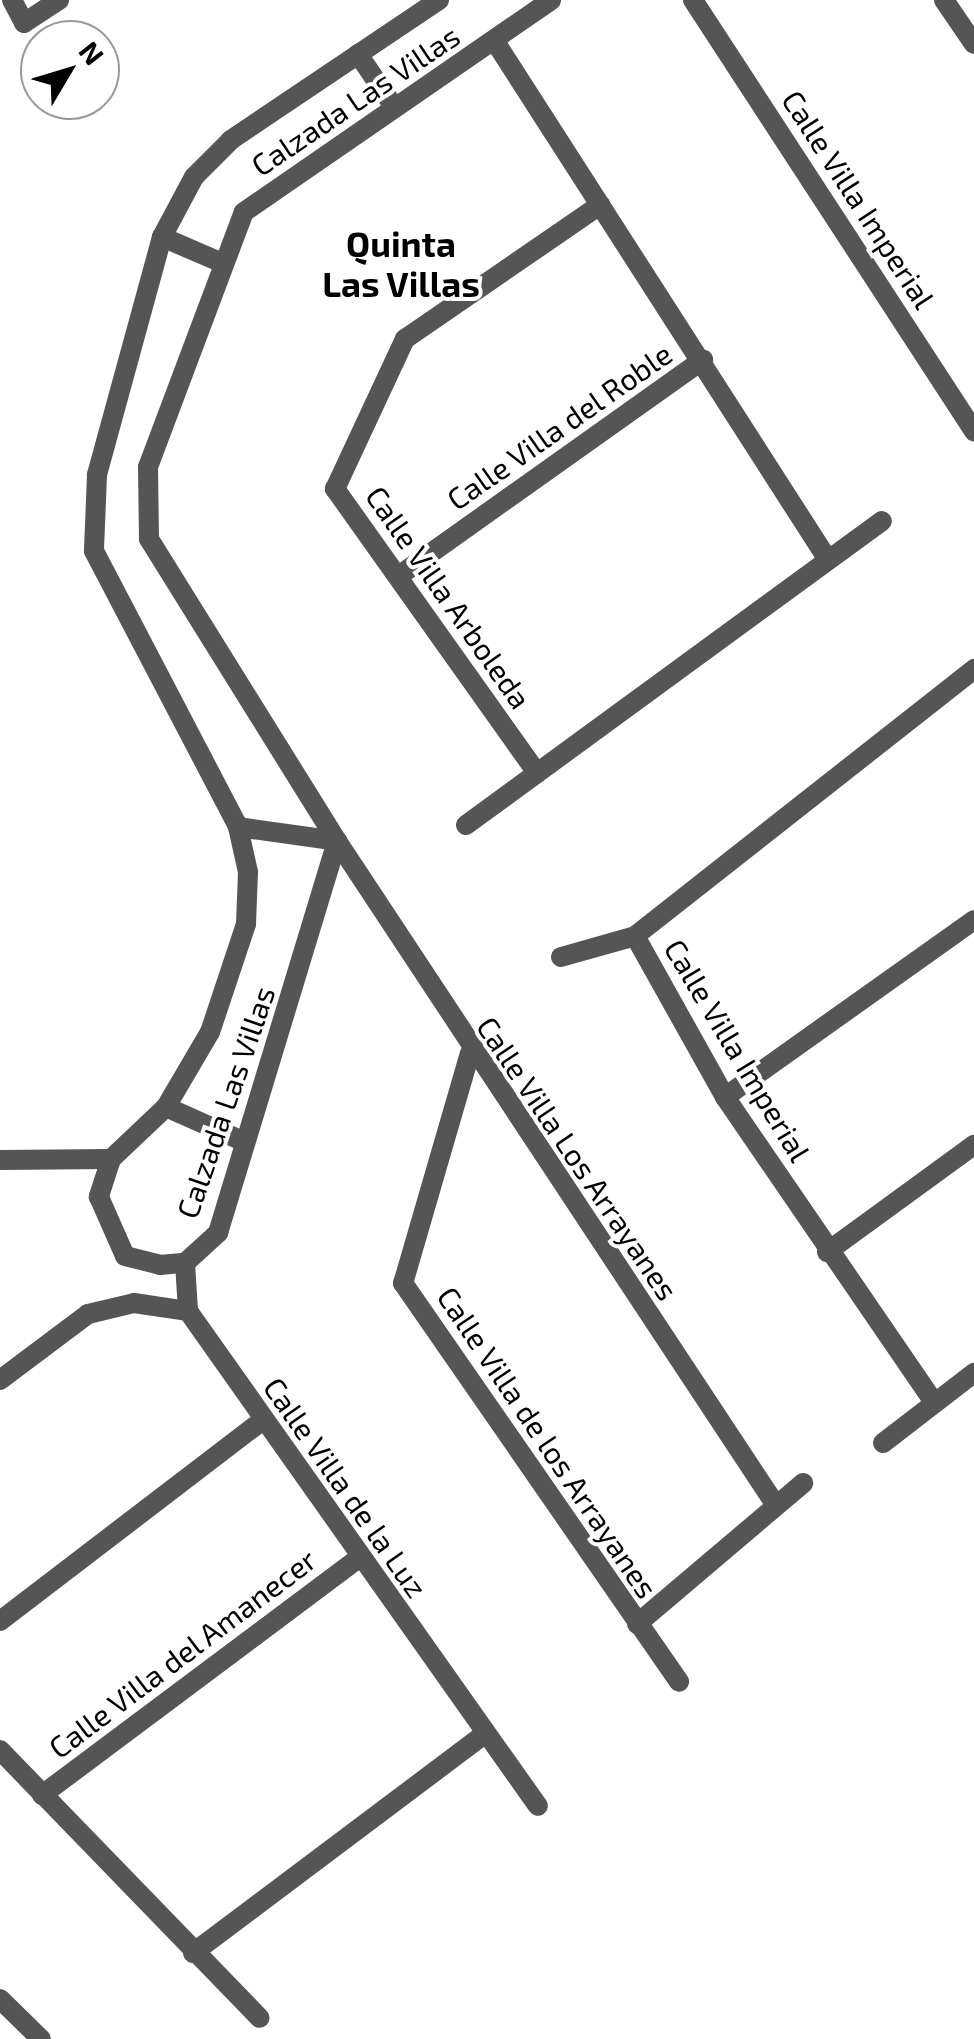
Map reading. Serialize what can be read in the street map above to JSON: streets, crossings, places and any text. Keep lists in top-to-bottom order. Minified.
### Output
{"streets":{"street":["Calzada Las Villas","Calle Villa Imperial","Calle Villa del Roble","Calle Villa Arboleda","Calle Villa Los Arrayanes","Calle Villa de los Arrayanes","Calle Villa de la Luz","Calle Villa del Amanecer"]},"crossings":[["Calzada Las Villas","Calle Villa Los Arrayanes"],["Calle Villa del Roble","Calle Villa Arboleda"],["Calle Villa Los Arrayanes","Calle Villa de los Arrayanes"],["Calle Villa de la Luz","Calle Villa del Amanecer"]],"districts":["Quinta Las Villas"],"north":"top right"}
